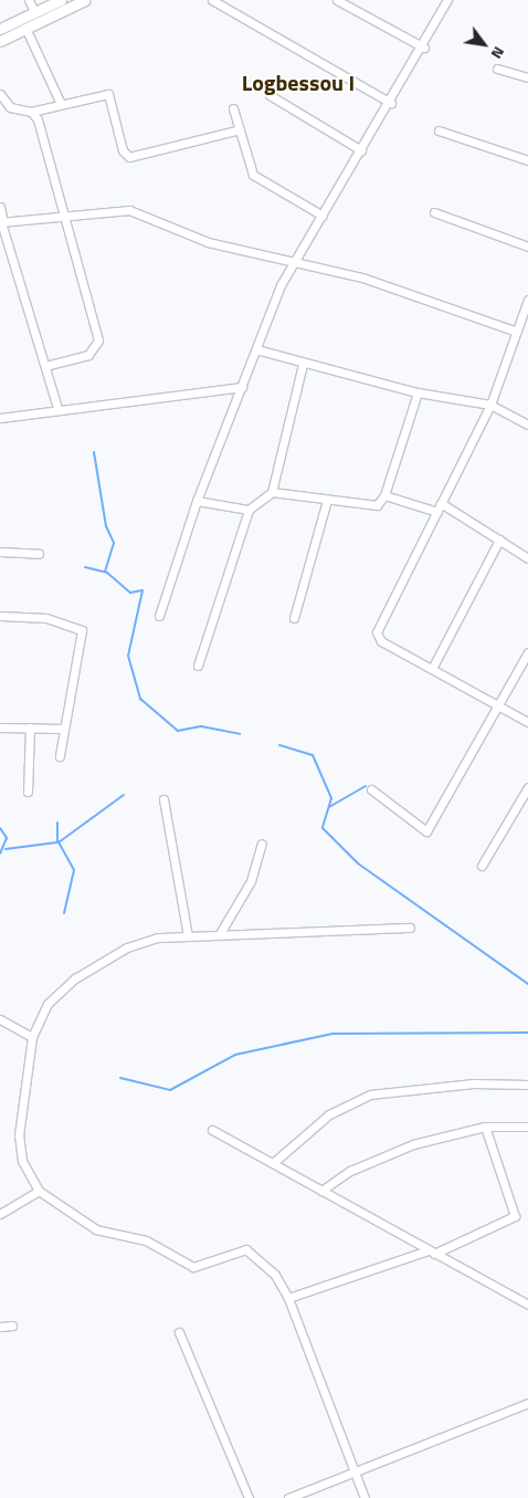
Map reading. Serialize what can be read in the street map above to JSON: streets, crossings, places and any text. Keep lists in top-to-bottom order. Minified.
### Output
{"districts":["Logbessou I"],"north":"bottom right"}
